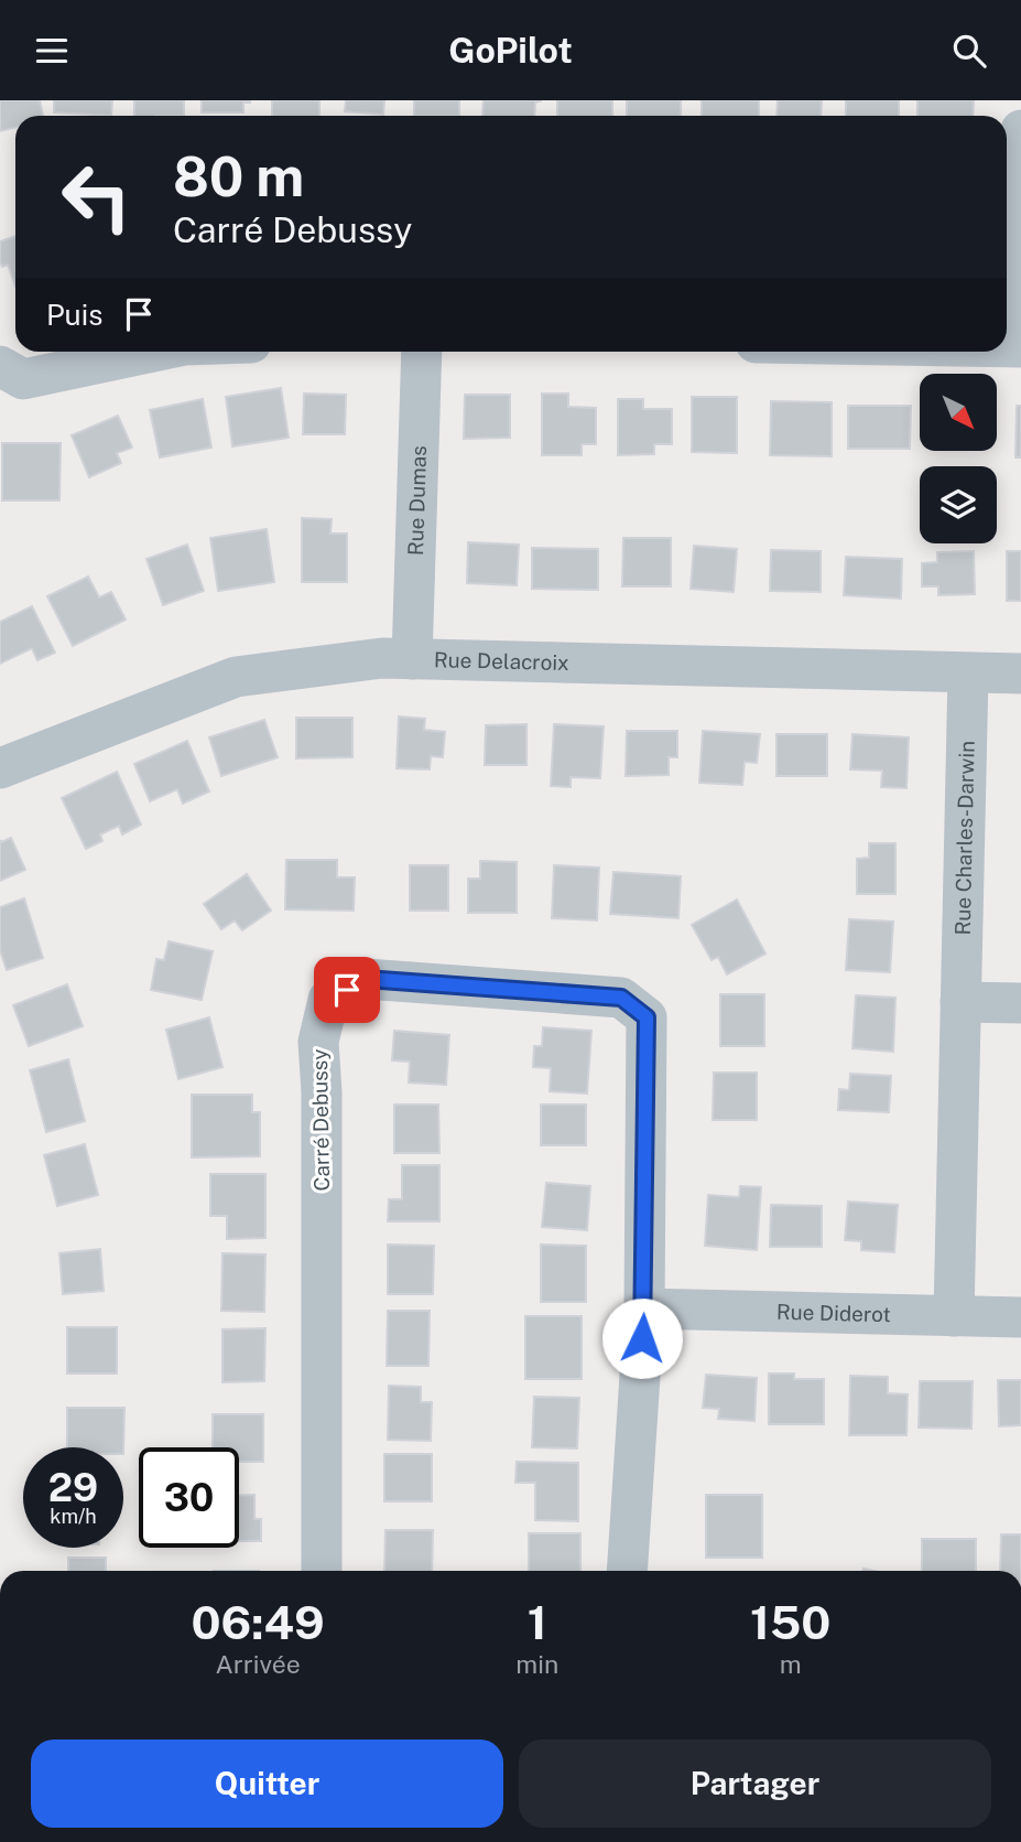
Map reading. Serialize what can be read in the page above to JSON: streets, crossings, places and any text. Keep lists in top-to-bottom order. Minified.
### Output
{"streets":{"street":["Rue Dumas","Rue Delacroix","Rue Charles-Darwin","Carré Debussy","Rue Diderot"]},"crossings":[["Rue Dumas","Rue Delacroix"],["Rue Delacroix","Rue Charles-Darwin"],["Rue Charles-Darwin","Rue Diderot"],["Carré Debussy","Rue Diderot"]],"north":"bottom right","page":{"header":"GoPilot","turn":["80 m","Carré Debussy"],"then":"Puis","speed":"29 km/h","limit":"30","eta":["06:49","Arrivée","1","min","150","m"],"buttons":["Quitter","Partager"]}}
